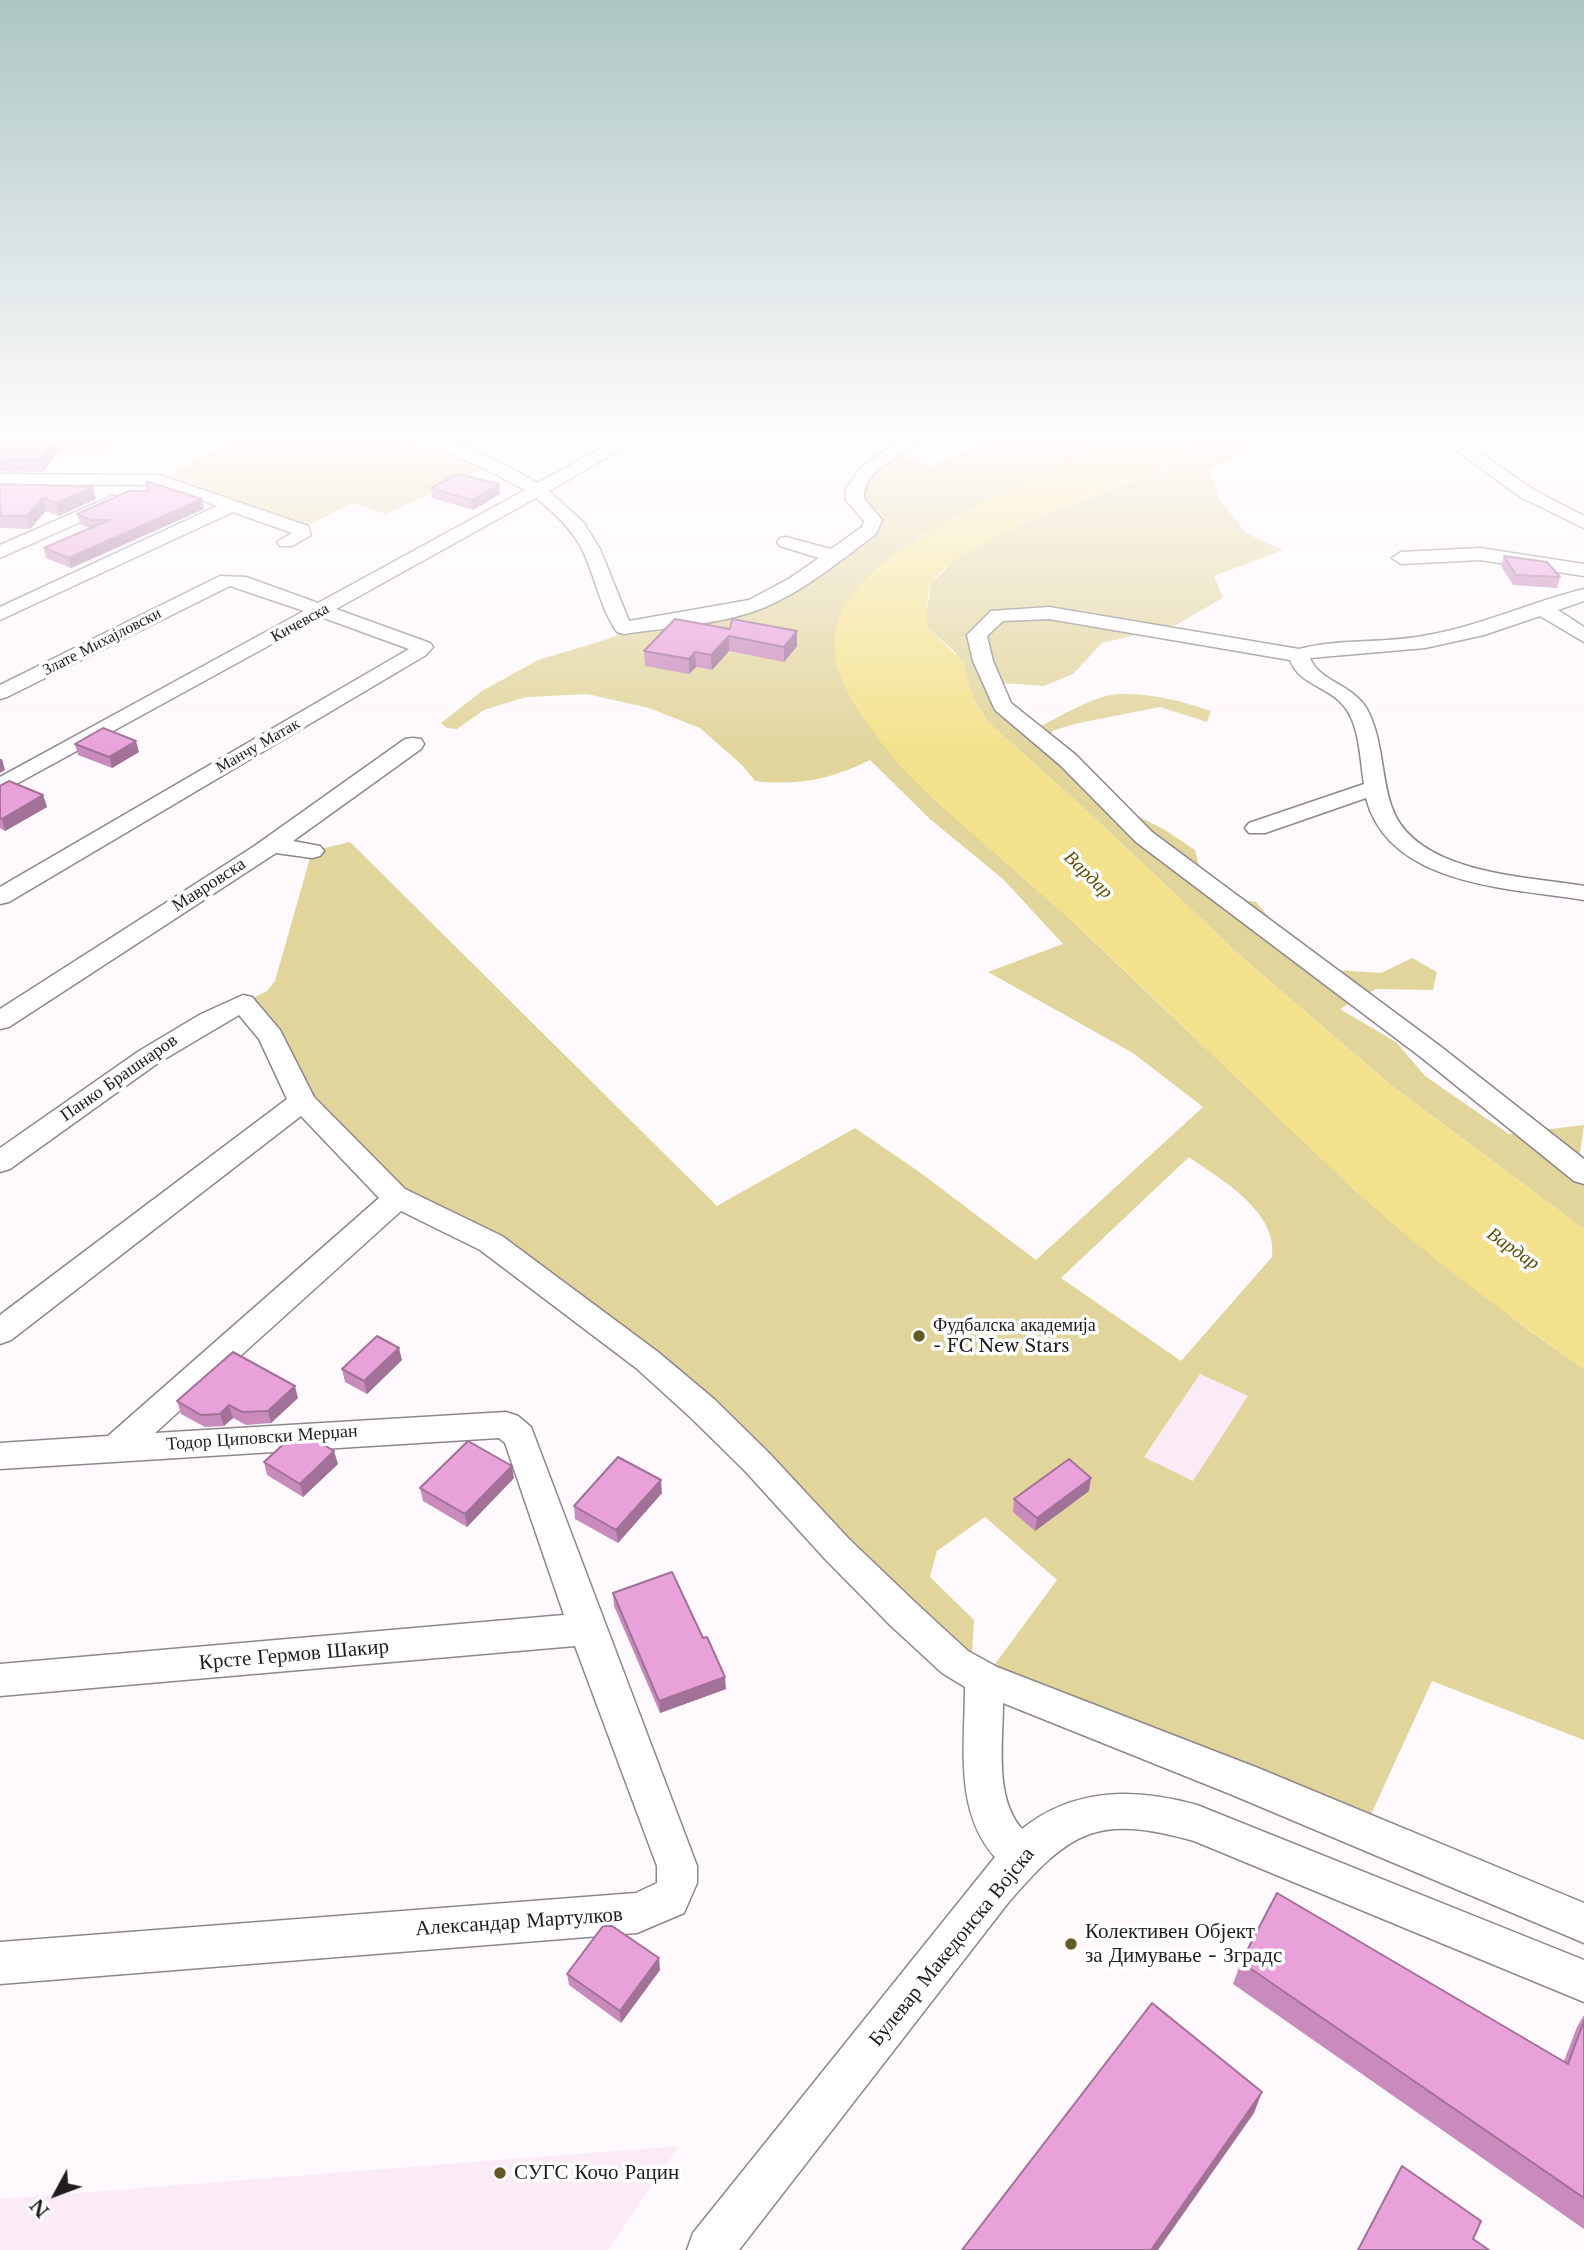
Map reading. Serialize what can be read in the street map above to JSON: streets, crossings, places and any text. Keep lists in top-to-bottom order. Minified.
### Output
{"streets":{"street":["Кичевска","Злате Михајловски","Манчу Матак","Мавровска","Панко Брашнаров","Тодор Циповски Мерџан","Крсте Гермов Шакир","Александар Мартулков","Булевар Македонска Војска"]},"crossings":[["Кичевска","Злате Михајловски"],["Кичевска","Манчу Матак"],["Злате Михајловски","Манчу Матак"],["Тодор Циповски Мерџан","Александар Мартулков"],["Крсте Гермов Шакир","Александар Мартулков"]],"water":["Вардар"],"places":["Фудбалска академија - FC New Stars","Колективен Објект за Димување - Зградс","СУГС Кочо Рацин"],"north":"bottom left"}
